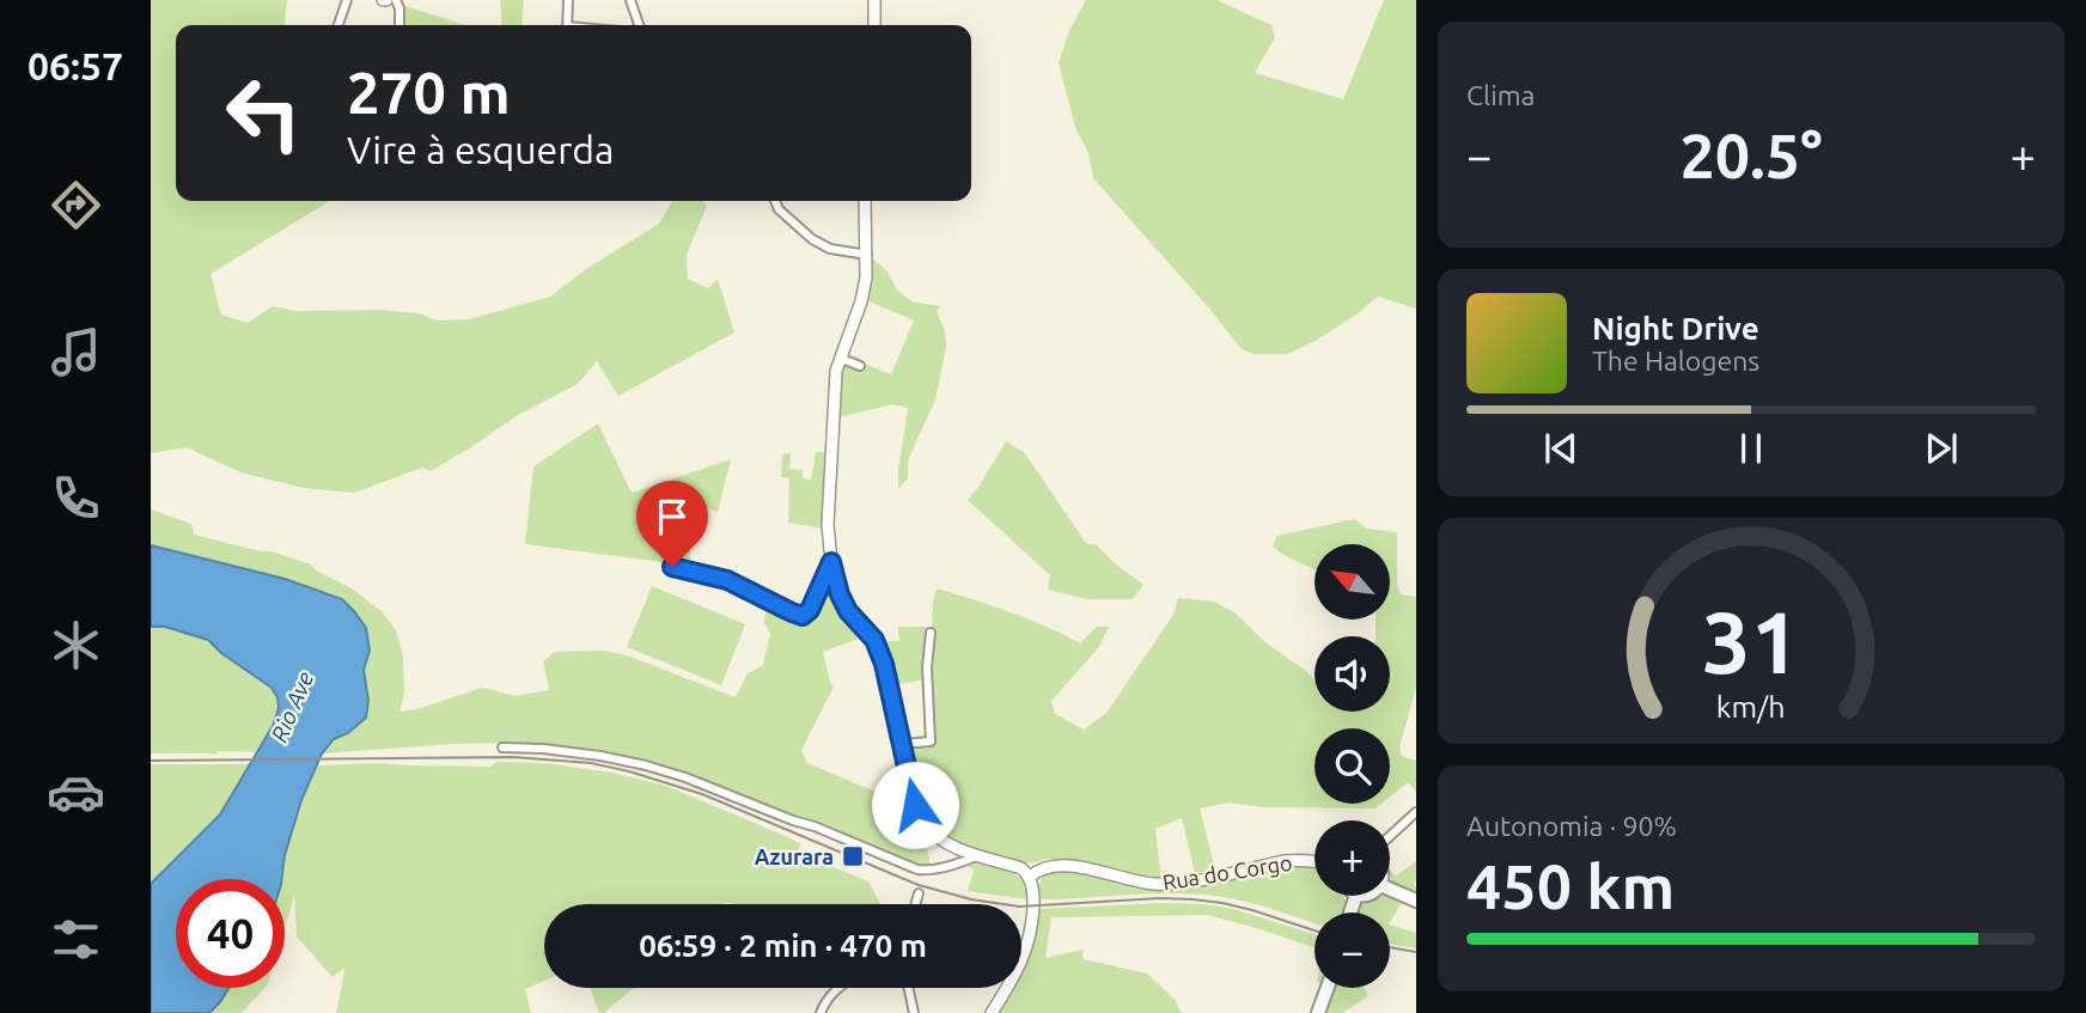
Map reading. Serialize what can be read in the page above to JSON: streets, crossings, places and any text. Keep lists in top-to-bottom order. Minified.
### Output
{"streets":{"street":["Rua do Corgo"]},"water":["Rio Ave"],"places":{"transit":["Azurara"]},"north":"top left","page":{"tabs":"06:57","tile":["Clima",["Autonomia · 90%","450 km"]],"turn":["270 m","Vire à esquerda"],"heat":["−","20.5°","+"],"song":["Night Drive","The Halogens"],"map_buttons":["+","−"],"limit":"40","trip":"06:59 · 2 min · 470 m","gauge":["31","km/h"]}}
